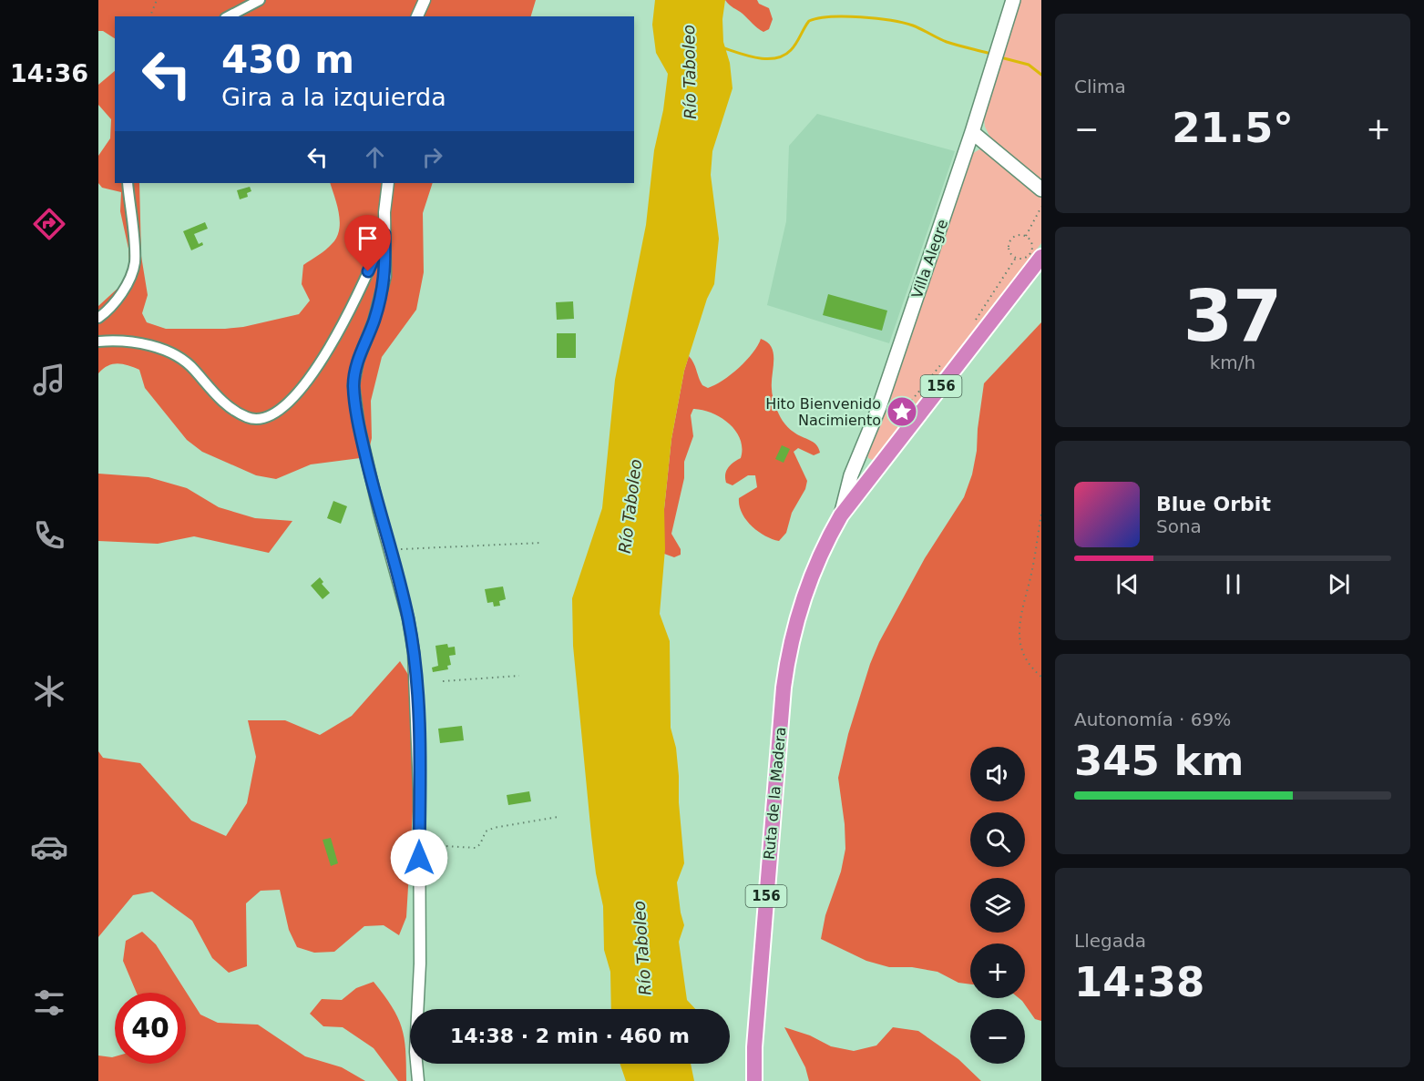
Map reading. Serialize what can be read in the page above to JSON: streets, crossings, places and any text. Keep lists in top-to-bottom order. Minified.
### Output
{"streets":{"highway":["156","Ruta de la Madera"],"main road":["Villa Alegre"]},"crossings":[["Villa Alegre","156"],["Villa Alegre","Ruta de la Madera"],["156","Ruta de la Madera"]],"water":["Río Taboleo"],"places":{"place":["Hito Bienvenido Nacimiento"]},"page":{"tabs":"14:36","tile":["Clima",["37","km/h"],["Autonomía · 69%","345 km"],["Llegada","14:38"]],"turn":["430 m","Gira a la izquierda"],"heat":["−","21.5°","+"],"song":["Blue Orbit","Sona"],"map_buttons":["+","−"],"limit":"40","trip":"14:38 · 2 min · 460 m"}}
